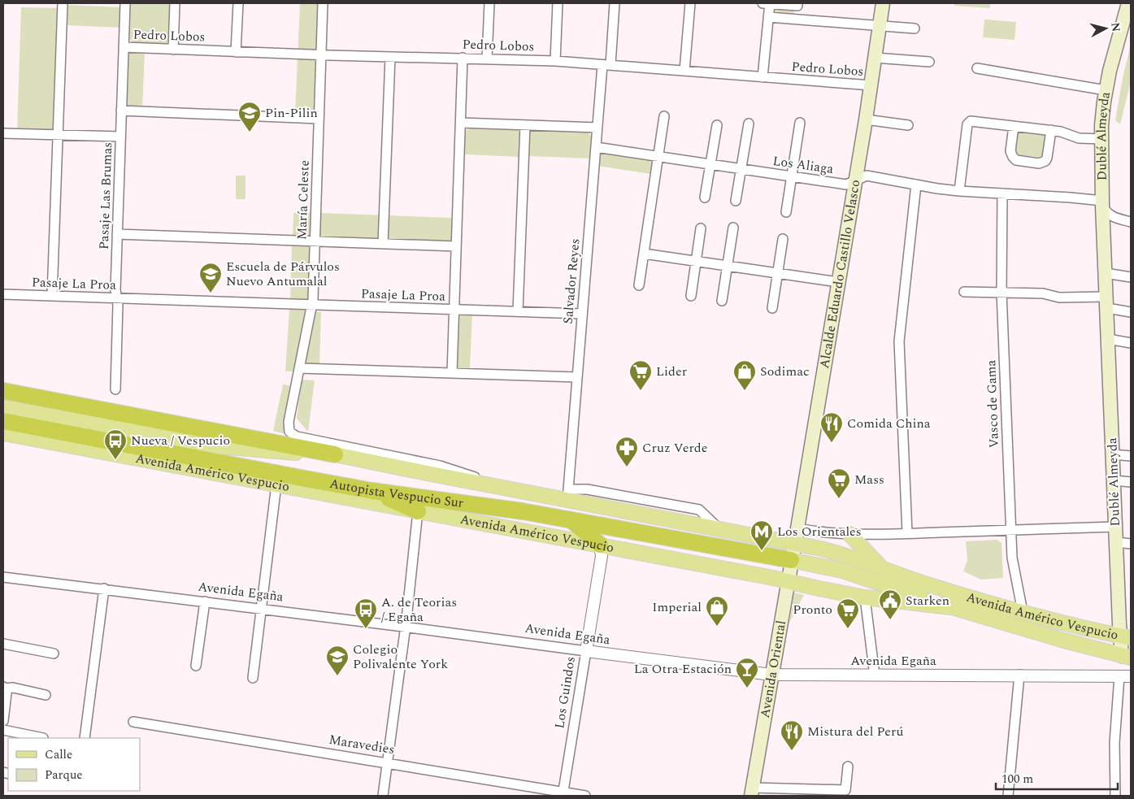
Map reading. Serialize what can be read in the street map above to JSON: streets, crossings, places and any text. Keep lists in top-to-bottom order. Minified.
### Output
{"streets":{"highway":["Autopista Vespucio Sur"],"main road":["Dublé Almeyda","Alcalde Eduardo Castillo Velasco","Avenida Américo Vespucio","Avenida Oriental"],"street":["Pedro Lobos","Los Aliaga","Pasaje Las Brumas","María Celeste","Salvador Reyes","Pasaje La Proa","Vasco de Gama","Avenida Egaña","Los Guindos","Maravedies"]},"crossings":[["Pedro Lobos","Pasaje Las Brumas"],["Pedro Lobos","María Celeste"],["Pedro Lobos","Alcalde Eduardo Castillo Velasco"],["Pedro Lobos","Salvador Reyes"],["Dublé Almeyda","Los Aliaga"],["Dublé Almeyda","Avenida Américo Vespucio"],["Los Aliaga","Alcalde Eduardo Castillo Velasco"],["Los Aliaga","Salvador Reyes"],["Los Aliaga","Vasco de Gama"],["Pasaje Las Brumas","Pasaje La Proa"],["María Celeste","Pasaje La Proa"],["María Celeste","Avenida Américo Vespucio"],["Alcalde Eduardo Castillo Velasco","Avenida Américo Vespucio"],["Alcalde Eduardo Castillo Velasco","Avenida Oriental"],["Salvador Reyes","Pasaje La Proa"],["Salvador Reyes","Avenida Américo Vespucio"],["Vasco de Gama","Avenida Américo Vespucio"],["Avenida Américo Vespucio","Autopista Vespucio Sur"],["Avenida Américo Vespucio","Avenida Oriental"],["Avenida Américo Vespucio","Los Guindos"],["Autopista Vespucio Sur","Avenida Oriental"],["Avenida Egaña","Avenida Oriental"],["Avenida Egaña","Los Guindos"],["Los Guindos","Maravedies"]],"places":{"school or university":["Pin-Pilin","Escuela de Párvulos Nuevo Antumalal","Colegio Polivalente York"],"supermarket":["Lider","Mass","Pronto"],"shop":["Sodimac","Imperial"],"restaurant":["Comida China","Mistura del Perú"],"bus stop":["Nueva / Vespucio","A. de Teorias / Egaña"],"pharmacy":["Cruz Verde"],"metro station":["Los Orientales"],"public building":["Starken"],"bar":["La Otra Estación"]},"legend":["Calle","Parque"],"scale_bar":"100 m","north":"right"}
